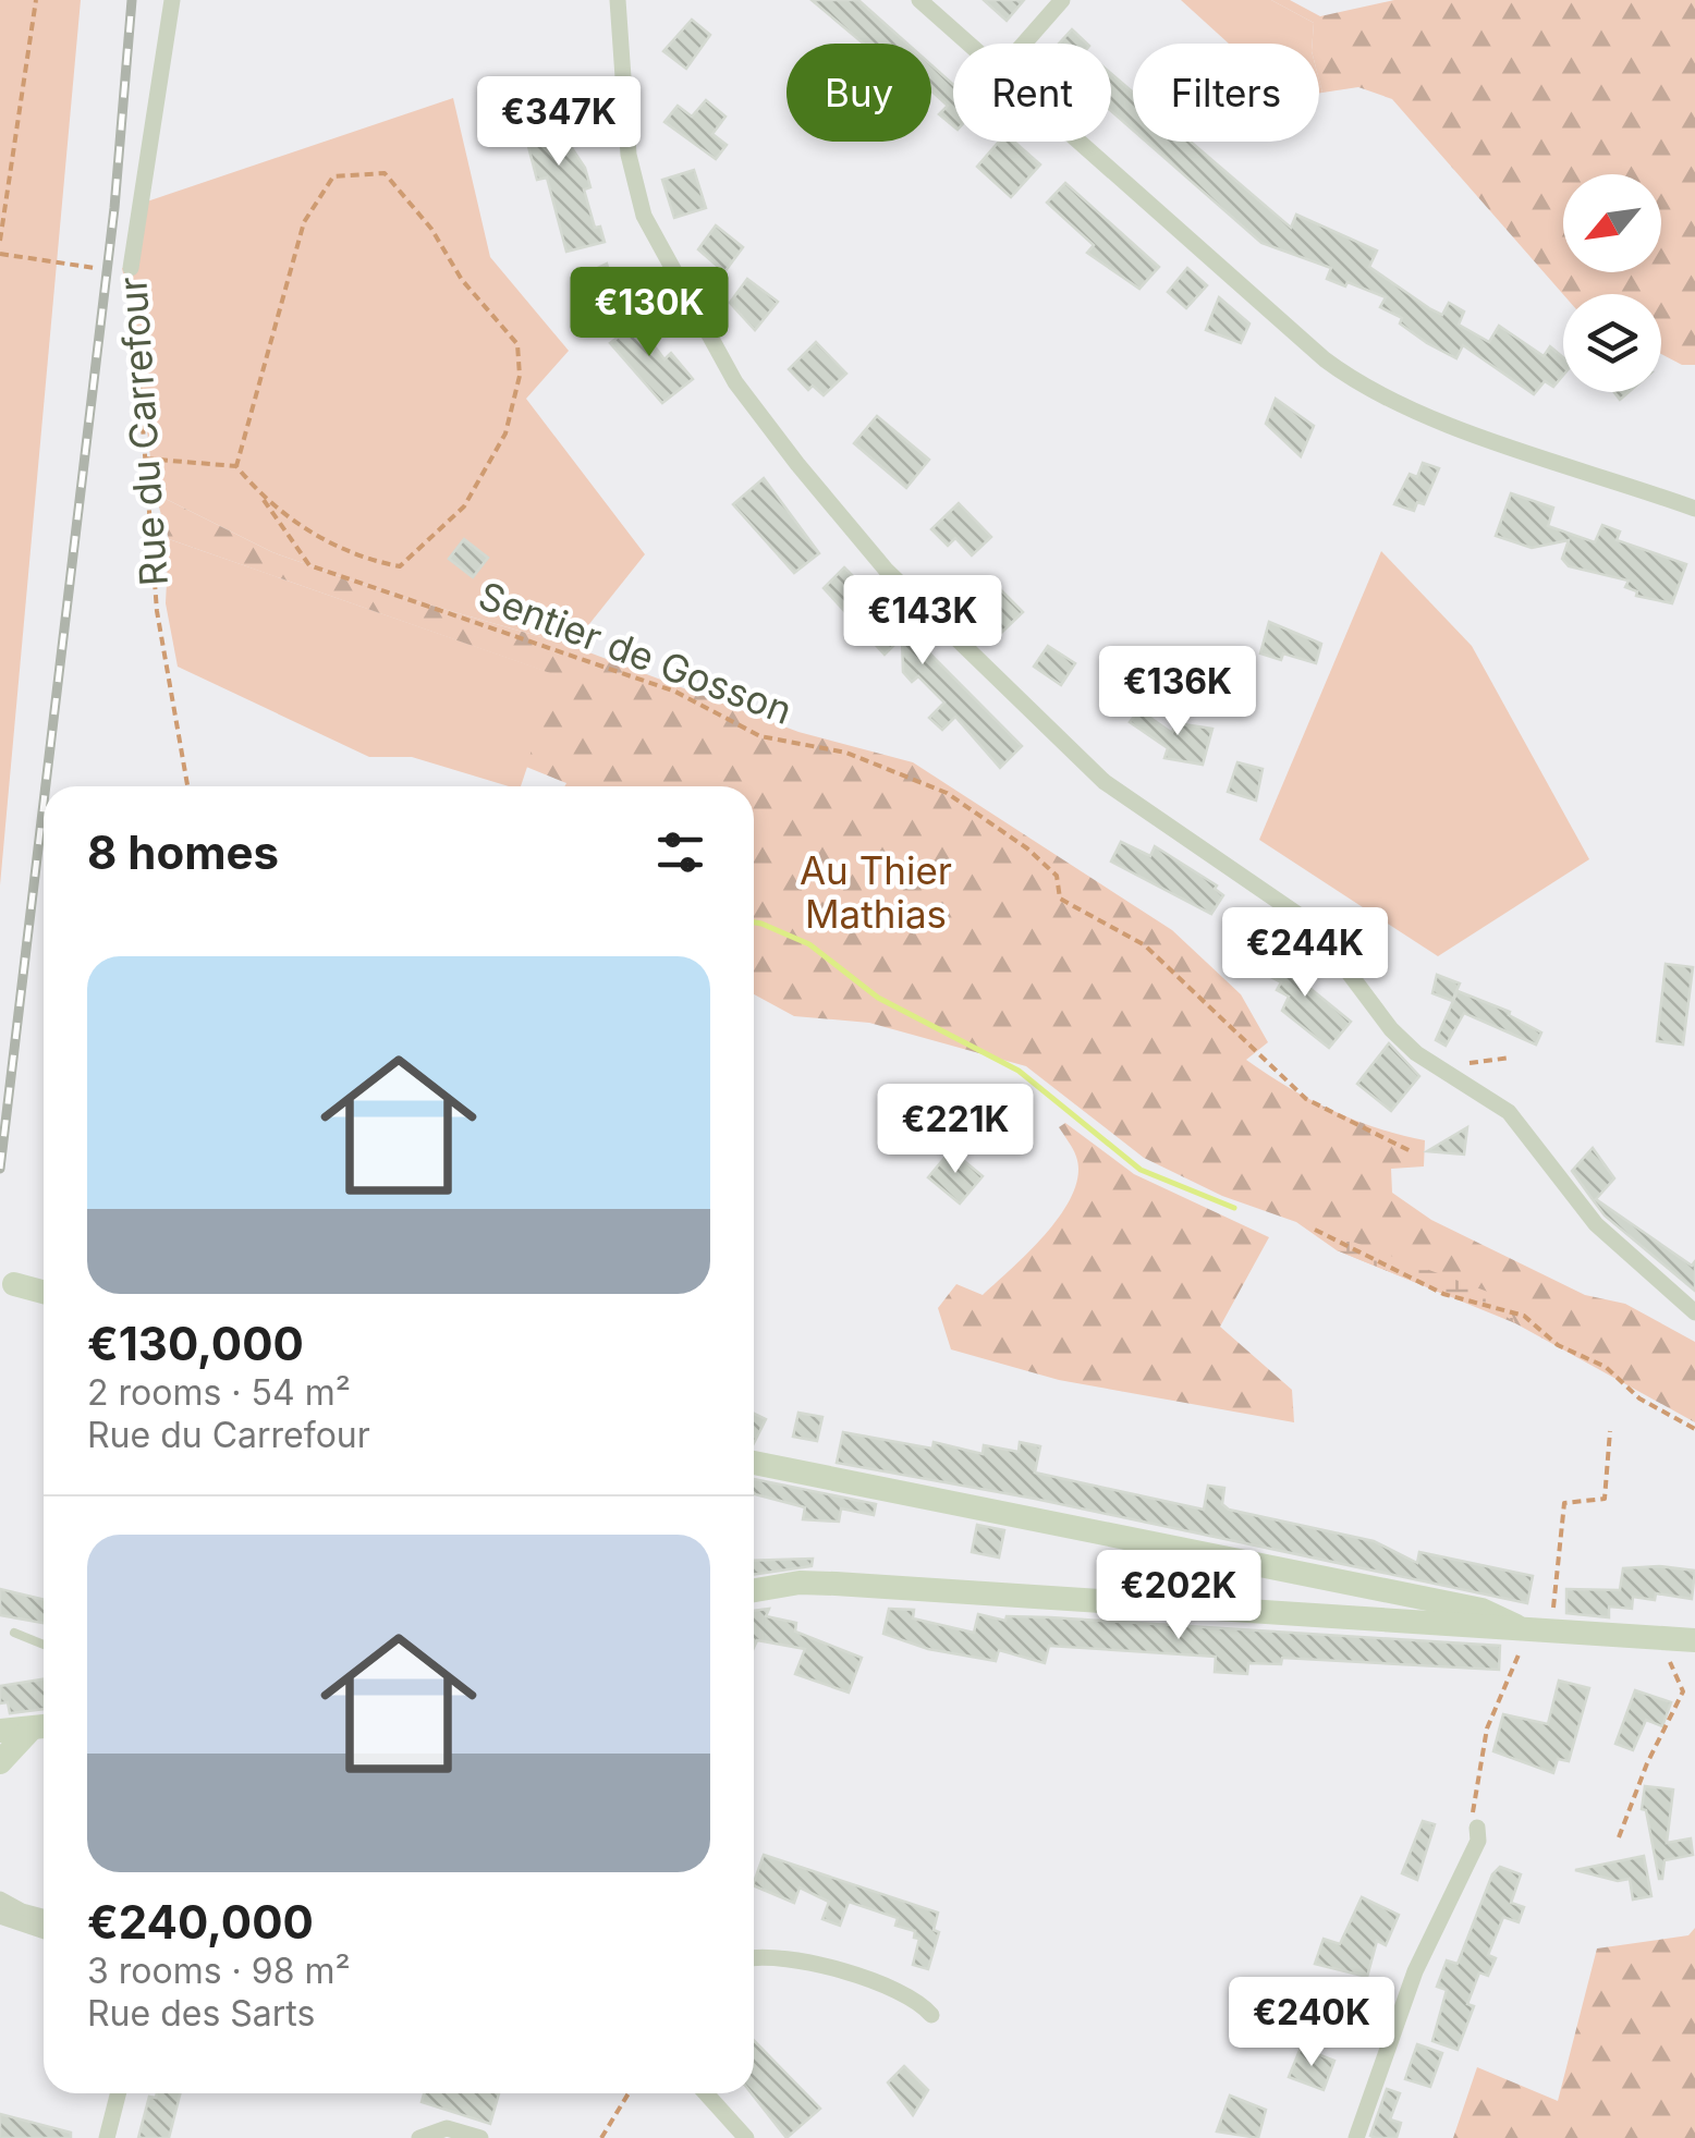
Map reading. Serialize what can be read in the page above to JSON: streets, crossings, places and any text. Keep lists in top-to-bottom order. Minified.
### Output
{"streets":{"street":["Rue du Carrefour"],"path":["Sentier de Gosson"]},"parks":["Au Thier Mathias"],"north":"bottom left","page":{"chip":["Buy","Rent","Filters"],"price":["€347K","€130K","€143K","€136K","€244K","€221K","€202K","€240K"],"heading":"8 homes","list":[{"name":"€130,000","note":"2 rooms · 54 m² · Rue du Carrefour"},{"name":"€240,000","note":"3 rooms · 98 m² · Rue des Sarts"}]}}
